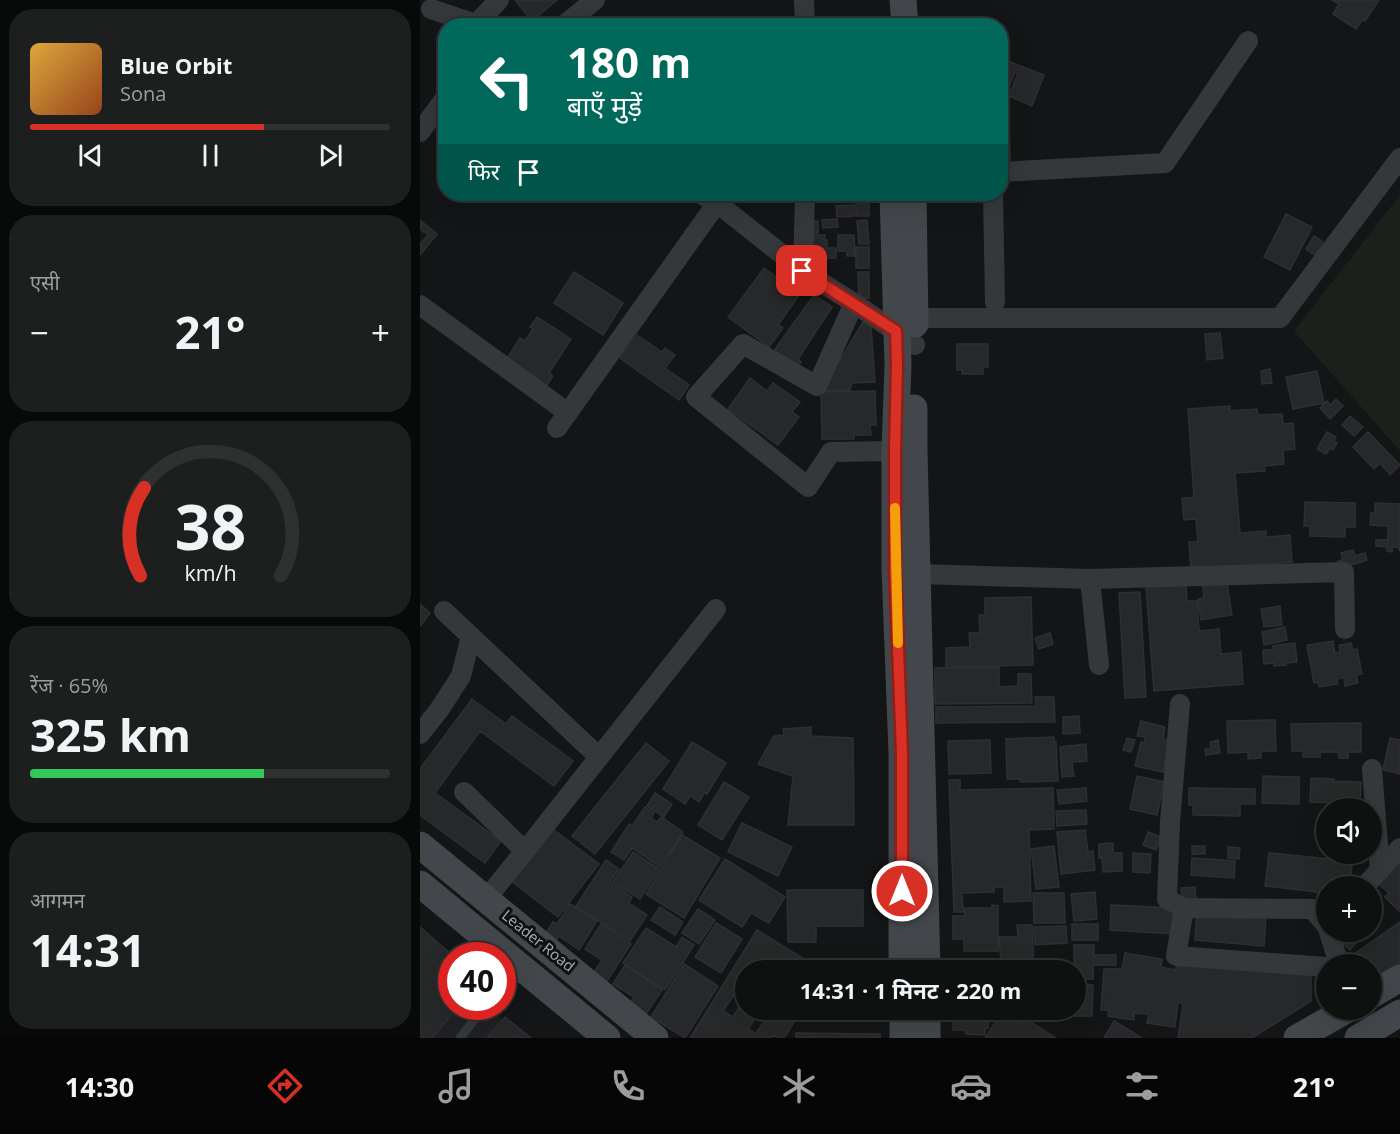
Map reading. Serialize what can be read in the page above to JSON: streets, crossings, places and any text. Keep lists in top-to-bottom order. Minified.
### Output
{"streets":{"street":["Leader Road"]},"page":{"turn":["180 m","बाएँ मुड़ें"],"song":["Blue Orbit","Sona"],"then":"फिर","tile":["एसी",["रेंज · 65%","325 km"],["आगमन","14:31"]],"heat":["−","21°","+"],"map_buttons":["+","−"],"limit":"40","trip":"14:31 · 1 मिनट · 220 m","tabs":["14:30","21°"],"gauge":["38","km/h"]}}
